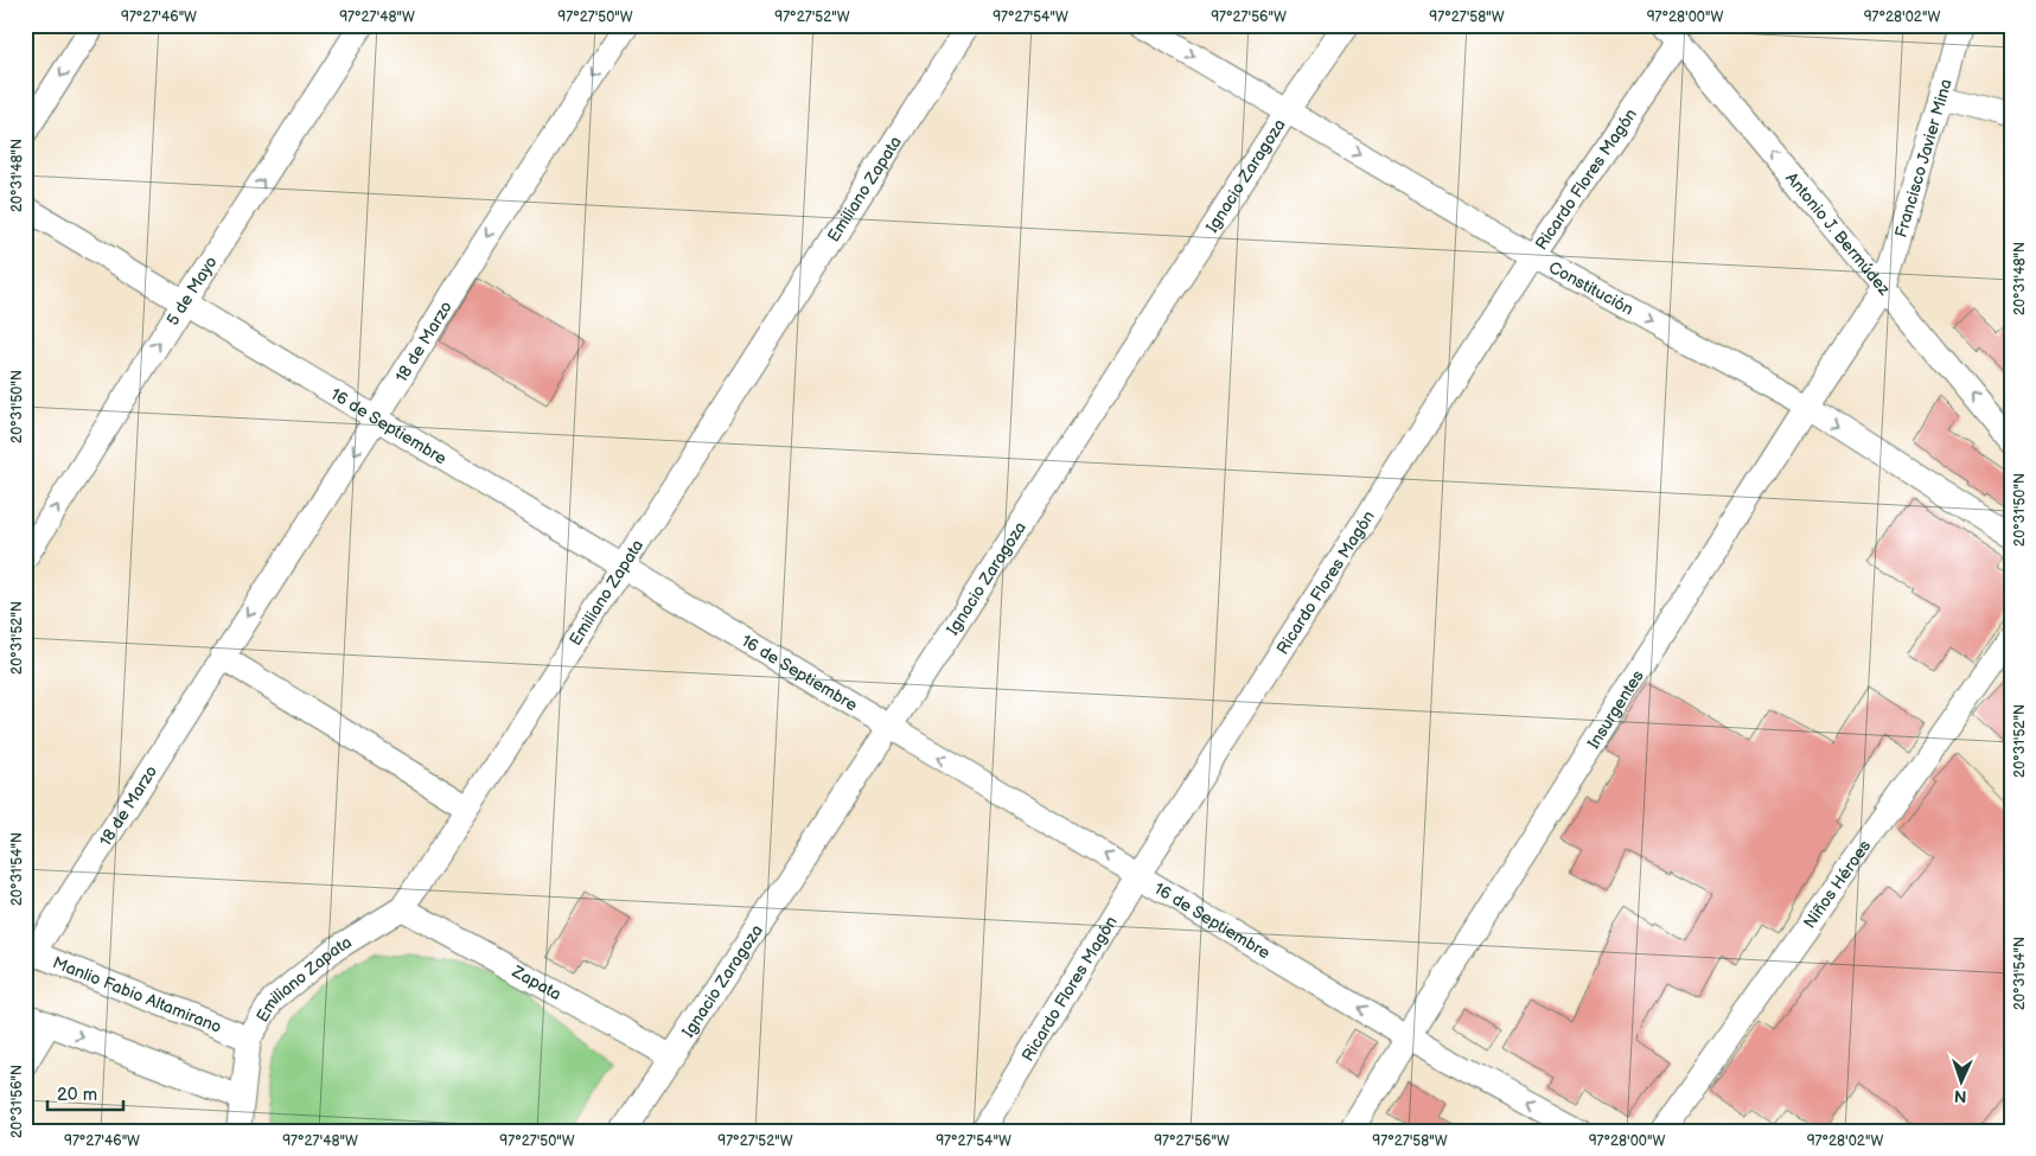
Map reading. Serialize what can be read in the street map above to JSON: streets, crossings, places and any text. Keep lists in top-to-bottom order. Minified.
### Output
{"streets":{"street":["Francisco Javier Mina","Ignacio Zaragoza","Ricardo Flores Magón","Emiliano Zapata","Antonio J. Bermúdez","Constitución","5 de Mayo","18 de Marzo","16 de Septiembre","Insurgentes","Niños Héroes","Zapata","Manlio Fabio Altamirano"]},"crossings":[["Francisco Javier Mina","Antonio J. Bermúdez"],["Francisco Javier Mina","Insurgentes"],["Ignacio Zaragoza","Constitución"],["Ignacio Zaragoza","16 de Septiembre"],["Ignacio Zaragoza","Zapata"],["Ricardo Flores Magón","Antonio J. Bermúdez"],["Ricardo Flores Magón","Constitución"],["Ricardo Flores Magón","16 de Septiembre"],["Emiliano Zapata","16 de Septiembre"],["Emiliano Zapata","Zapata"],["Emiliano Zapata","Manlio Fabio Altamirano"],["Antonio J. Bermúdez","Insurgentes"],["Constitución","Insurgentes"],["5 de Mayo","16 de Septiembre"],["18 de Marzo","16 de Septiembre"],["18 de Marzo","Manlio Fabio Altamirano"],["16 de Septiembre","Insurgentes"]],"one_way":["Antonio J. Bermúdez","Constitución","5 de Mayo","18 de Marzo","16 de Septiembre"],"scale_bar":"20 m","north":"bottom","coordinates":["97°27'46\"W","97°27'48\"W","97°27'50\"W","97°27'52\"W","97°27'54\"W","97°27'56\"W","97°27'58\"W","97°28'00\"W","97°28'02\"W","20°31'48\"N","20°31'50\"N","20°31'52\"N","20°31'54\"N","20°31'56\"N"]}
